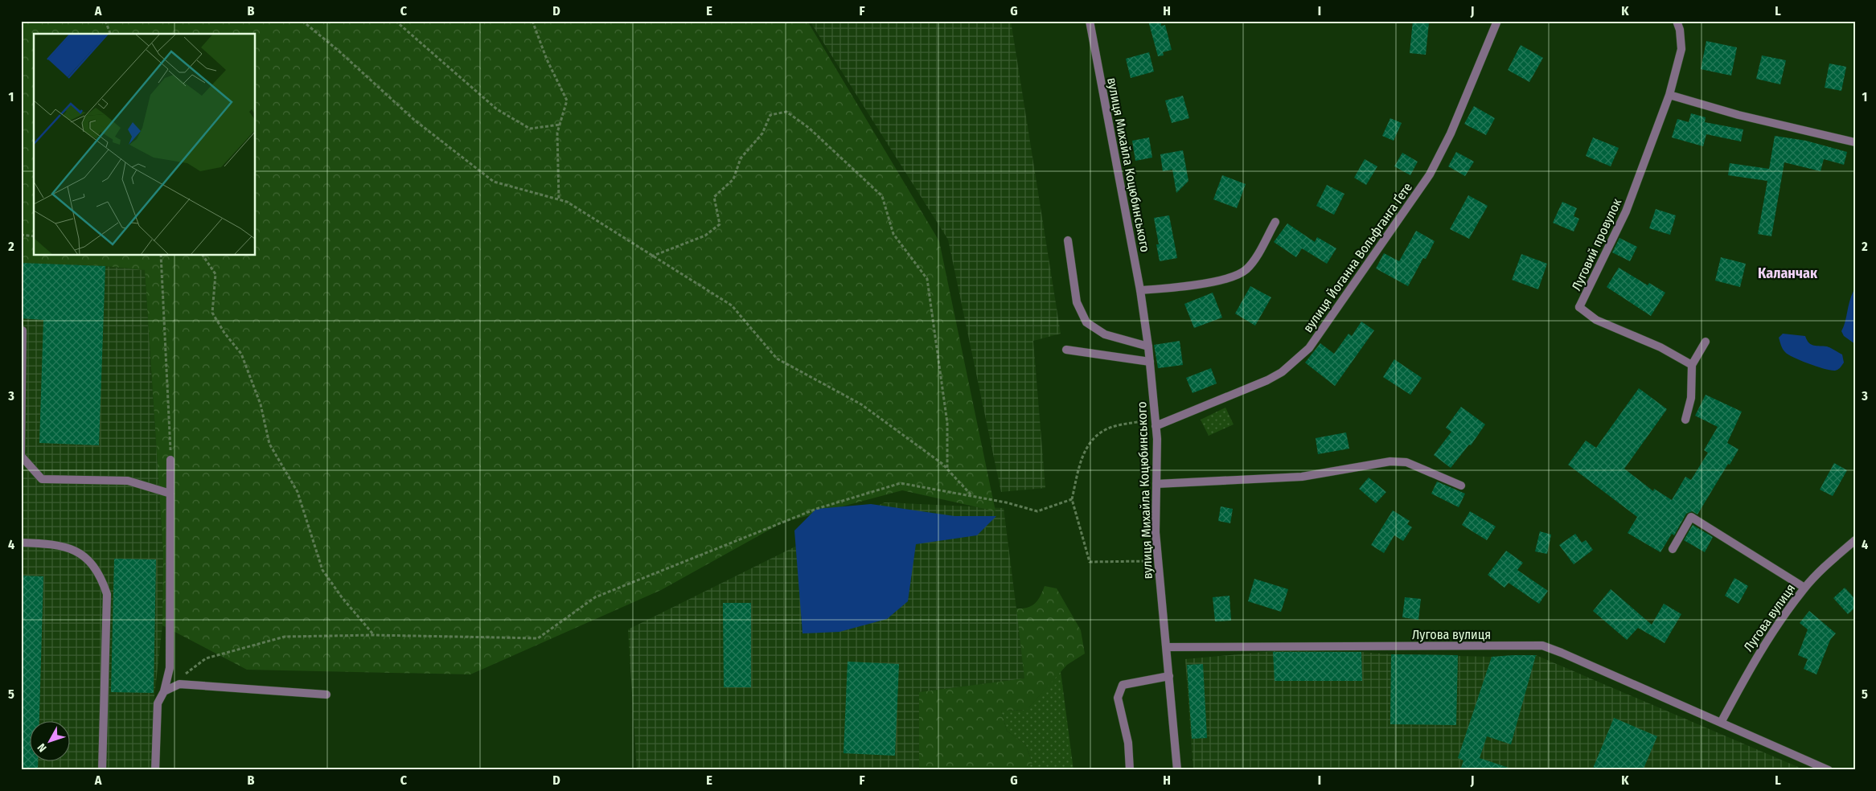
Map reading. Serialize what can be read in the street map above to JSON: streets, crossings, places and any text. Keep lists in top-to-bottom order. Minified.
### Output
{"streets":{"street":["вулиця Михайла Коцюбинського","Луговий провулок","вулиця Йоганна Вольфганга Ґете","Лугова вулиця"]},"crossings":[["вулиця Михайла Коцюбинського","вулиця Йоганна Вольфганга Ґете"],["вулиця Михайла Коцюбинського","Лугова вулиця"]],"districts":["Каланчак"],"north":"bottom left","grid":{"columns":["A","B","C","D","E","F","G","H","I","J","K","L"],"rows":["1","2","3","4","5"]}}
